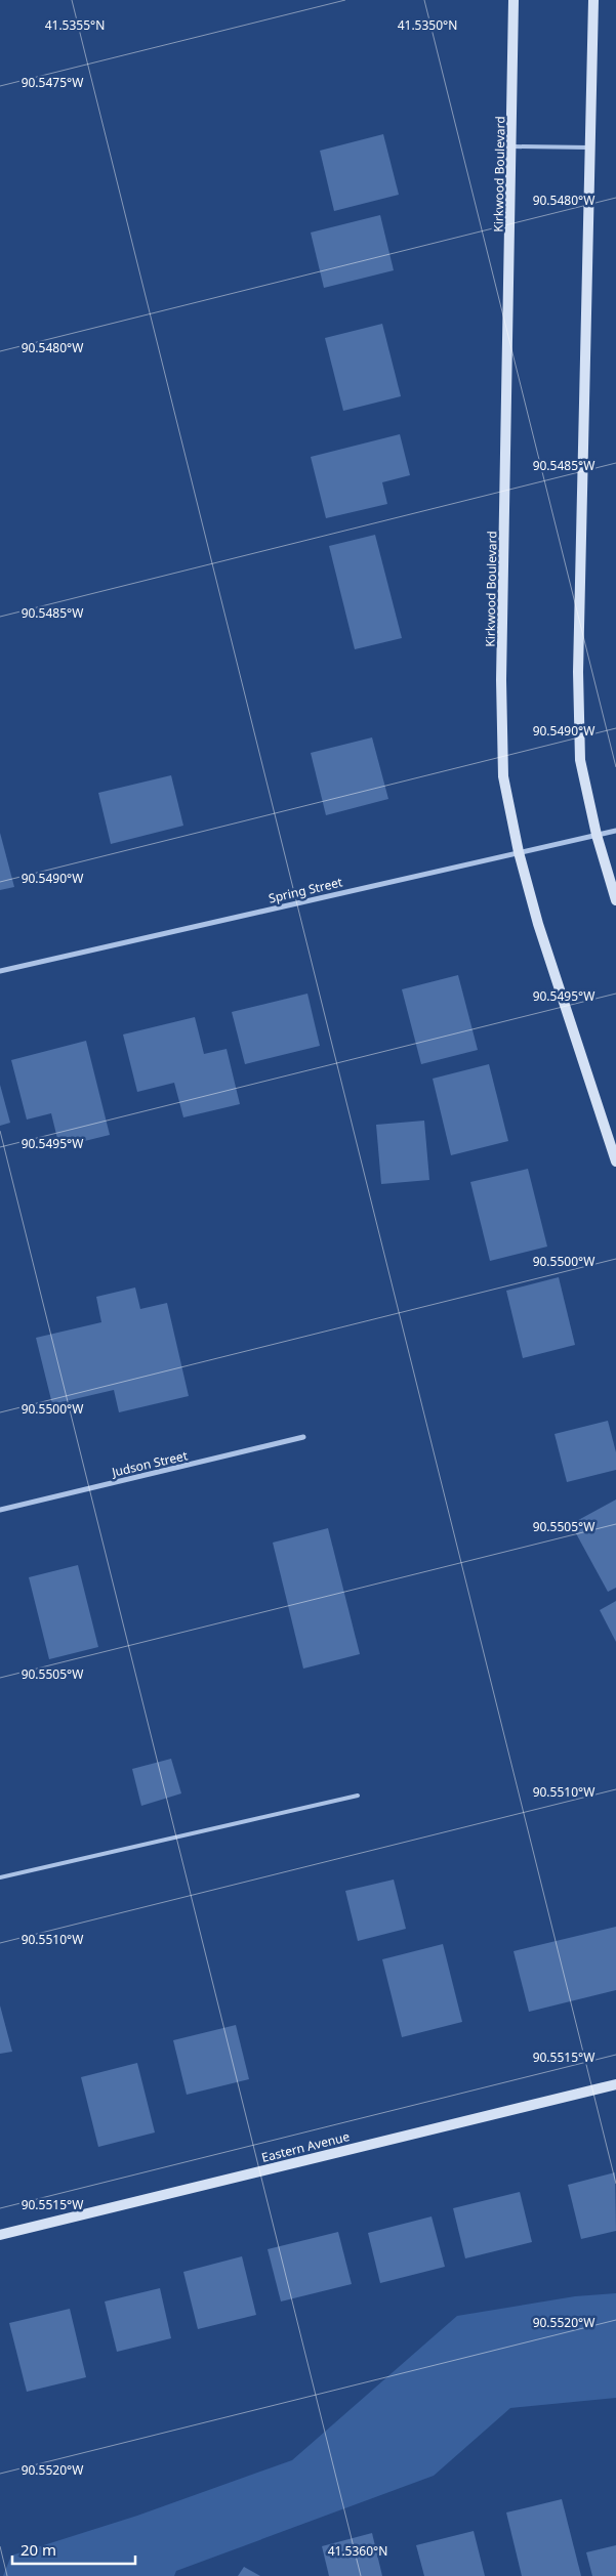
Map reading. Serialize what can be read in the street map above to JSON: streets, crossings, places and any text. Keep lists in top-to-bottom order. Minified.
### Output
{"streets":{"street":["Kirkwood Boulevard","Spring Street","Judson Street","Eastern Avenue"]},"crossings":[["Kirkwood Boulevard","Spring Street"]],"scale_bar":"20 m","coordinates":["41.5355°N","41.5350°N","90.5475°W","90.5480°W","90.5485°W","90.5490°W","90.5495°W","90.5500°W","90.5505°W","90.5510°W","90.5515°W","90.5520°W","41.5360°N"]}
